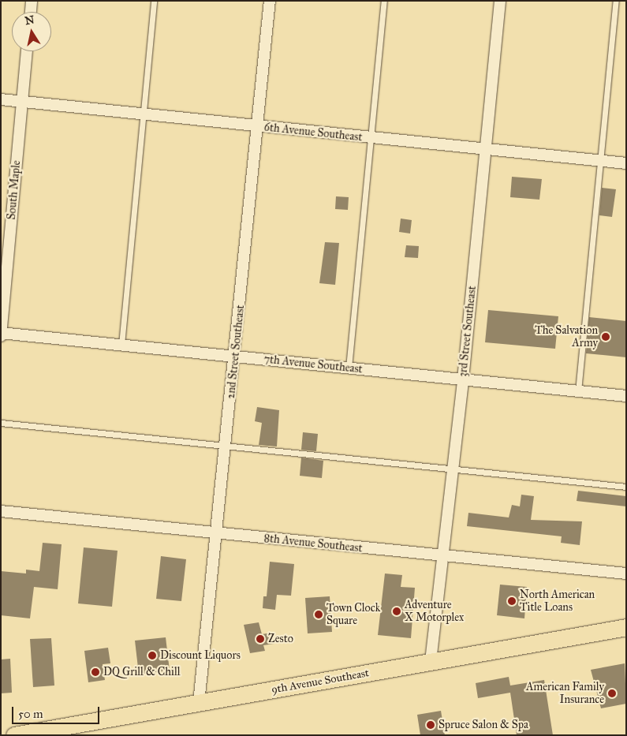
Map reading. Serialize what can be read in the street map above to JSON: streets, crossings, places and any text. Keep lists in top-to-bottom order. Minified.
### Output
{"streets":{"main road":["9th Avenue Southeast"],"street":["6th Avenue Southeast","South Maple","3rd Street Southeast","2nd Street Southeast","7th Avenue Southeast","8th Avenue Southeast"]},"crossings":[["6th Avenue Southeast","South Maple"],["6th Avenue Southeast","3rd Street Southeast"],["6th Avenue Southeast","2nd Street Southeast"],["South Maple","7th Avenue Southeast"],["3rd Street Southeast","7th Avenue Southeast"],["3rd Street Southeast","8th Avenue Southeast"],["3rd Street Southeast","9th Avenue Southeast"],["2nd Street Southeast","7th Avenue Southeast"],["2nd Street Southeast","8th Avenue Southeast"],["2nd Street Southeast","9th Avenue Southeast"]],"places":["The Salvation Army","North American Title Loans","Adventure X Motorplex","Town Clock Square","Zesto","Discount Liquors","DQ Grill & Chill","American Family Insurance","Spruce Salon & Spa"],"scale_bar":"50 m","north":"top"}
